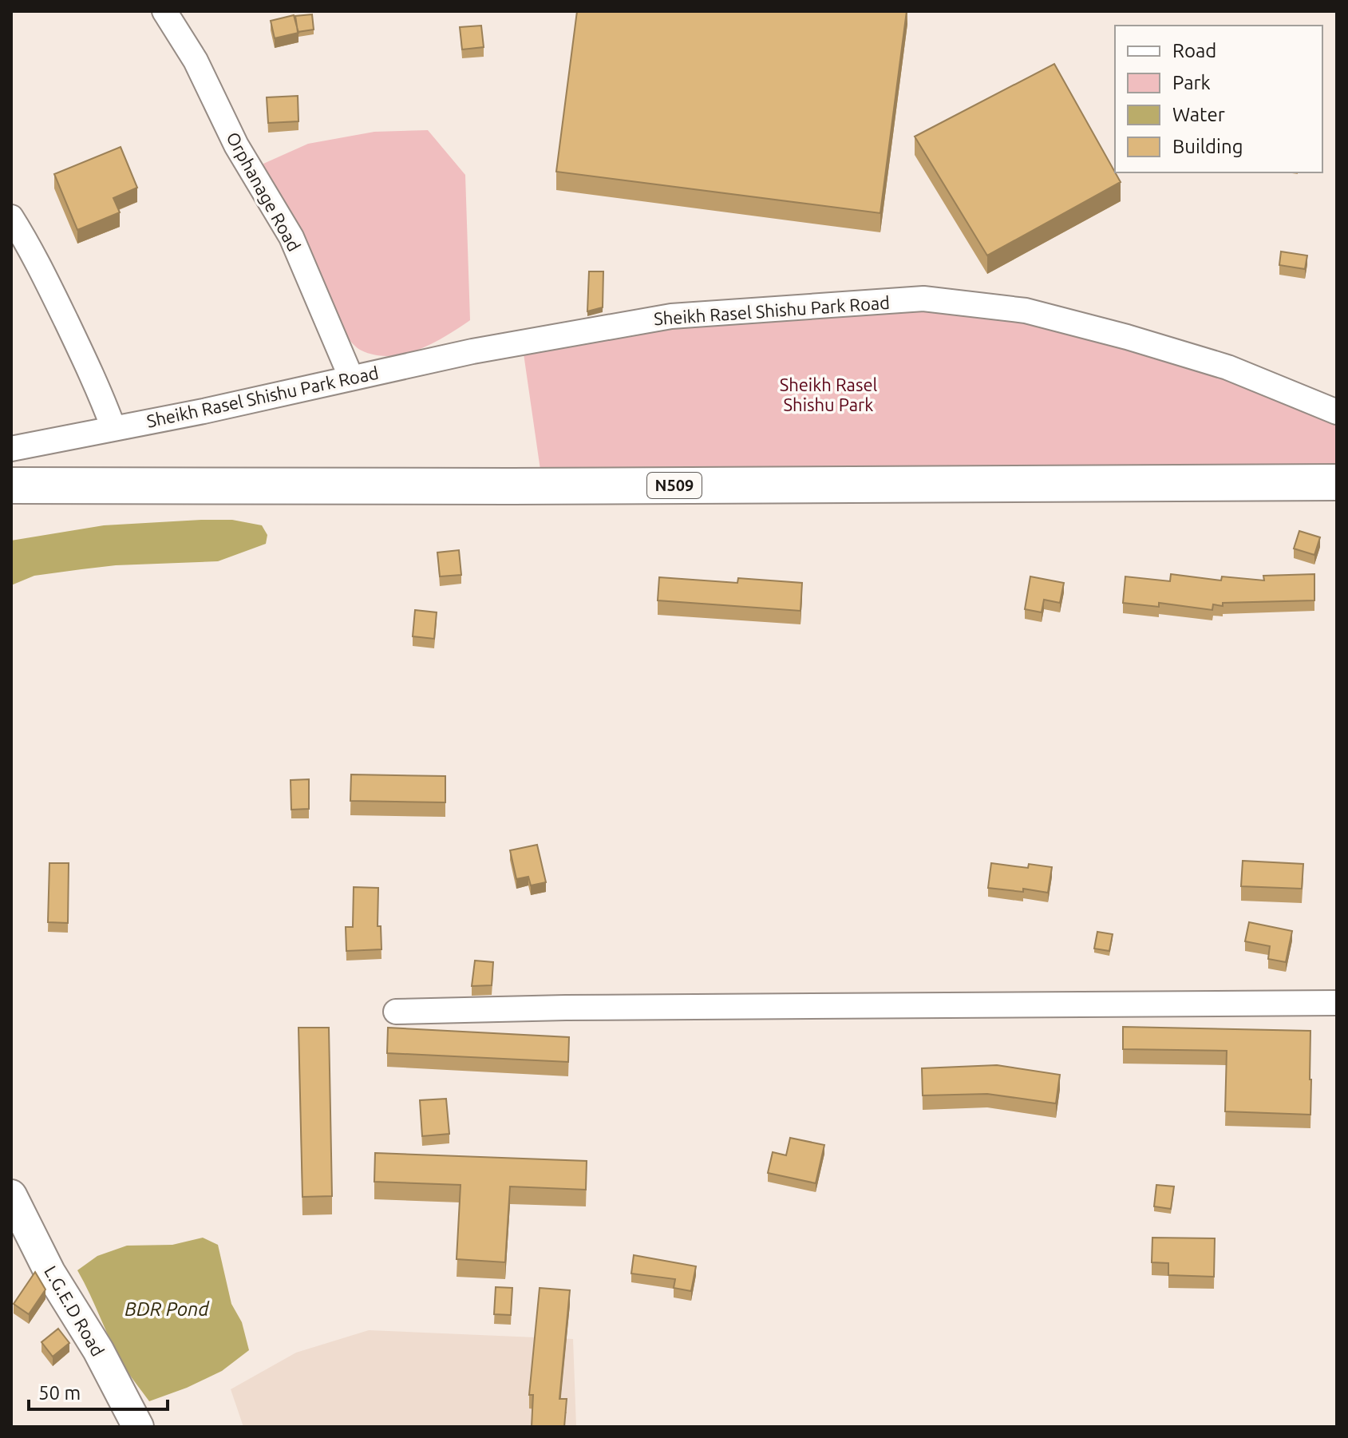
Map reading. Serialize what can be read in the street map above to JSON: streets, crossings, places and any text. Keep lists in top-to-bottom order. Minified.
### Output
{"streets":{"highway":["N509"],"main road":["L.G.E.D Road"],"street":["Orphanage Road","Sheikh Rasel Shishu Park Road"]},"crossings":[["Orphanage Road","Sheikh Rasel Shishu Park Road"]],"water":["BDR Pond"],"parks":["Sheikh Rasel Shishu Park"],"legend":["Road","Park","Water","Building"],"scale_bar":"50 m"}
